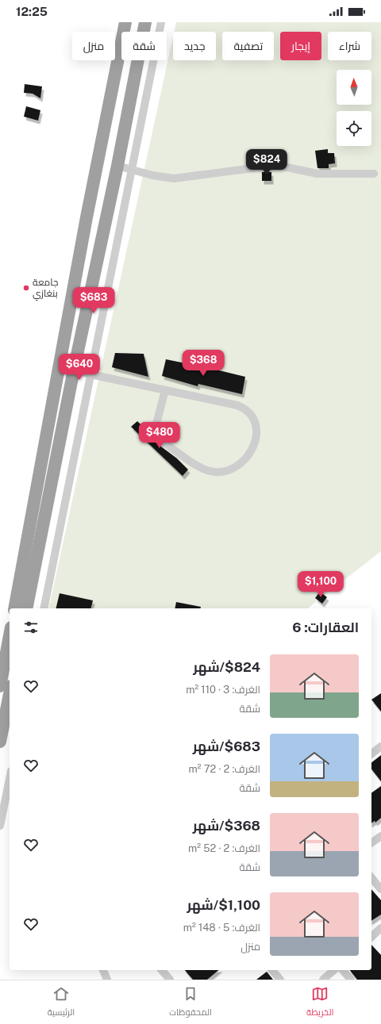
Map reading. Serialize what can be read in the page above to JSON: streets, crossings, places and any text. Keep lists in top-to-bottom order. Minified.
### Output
{"places":["جامعة بنغازي"],"north":"top","page":{"status":"12:25","chip":["شراء","إيجار","تصفية","جديد","شقة","منزل"],"price":["$824","$683","$368","$640","$480","$1,100"],"heading":"العقارات: 6","list":[{"name":"$824/شهر","note":"الغرف: 3 · 110 m² · شقة"},{"name":"$683/شهر","note":"الغرف: 2 · 72 m² · شقة"},{"name":"$368/شهر","note":"الغرف: 2 · 52 m² · شقة"},{"name":"$1,100/شهر","note":"الغرف: 5 · 148 m² · منزل"}],"tabs":["الخريطة","المحفوظات","الرئيسية"]}}
